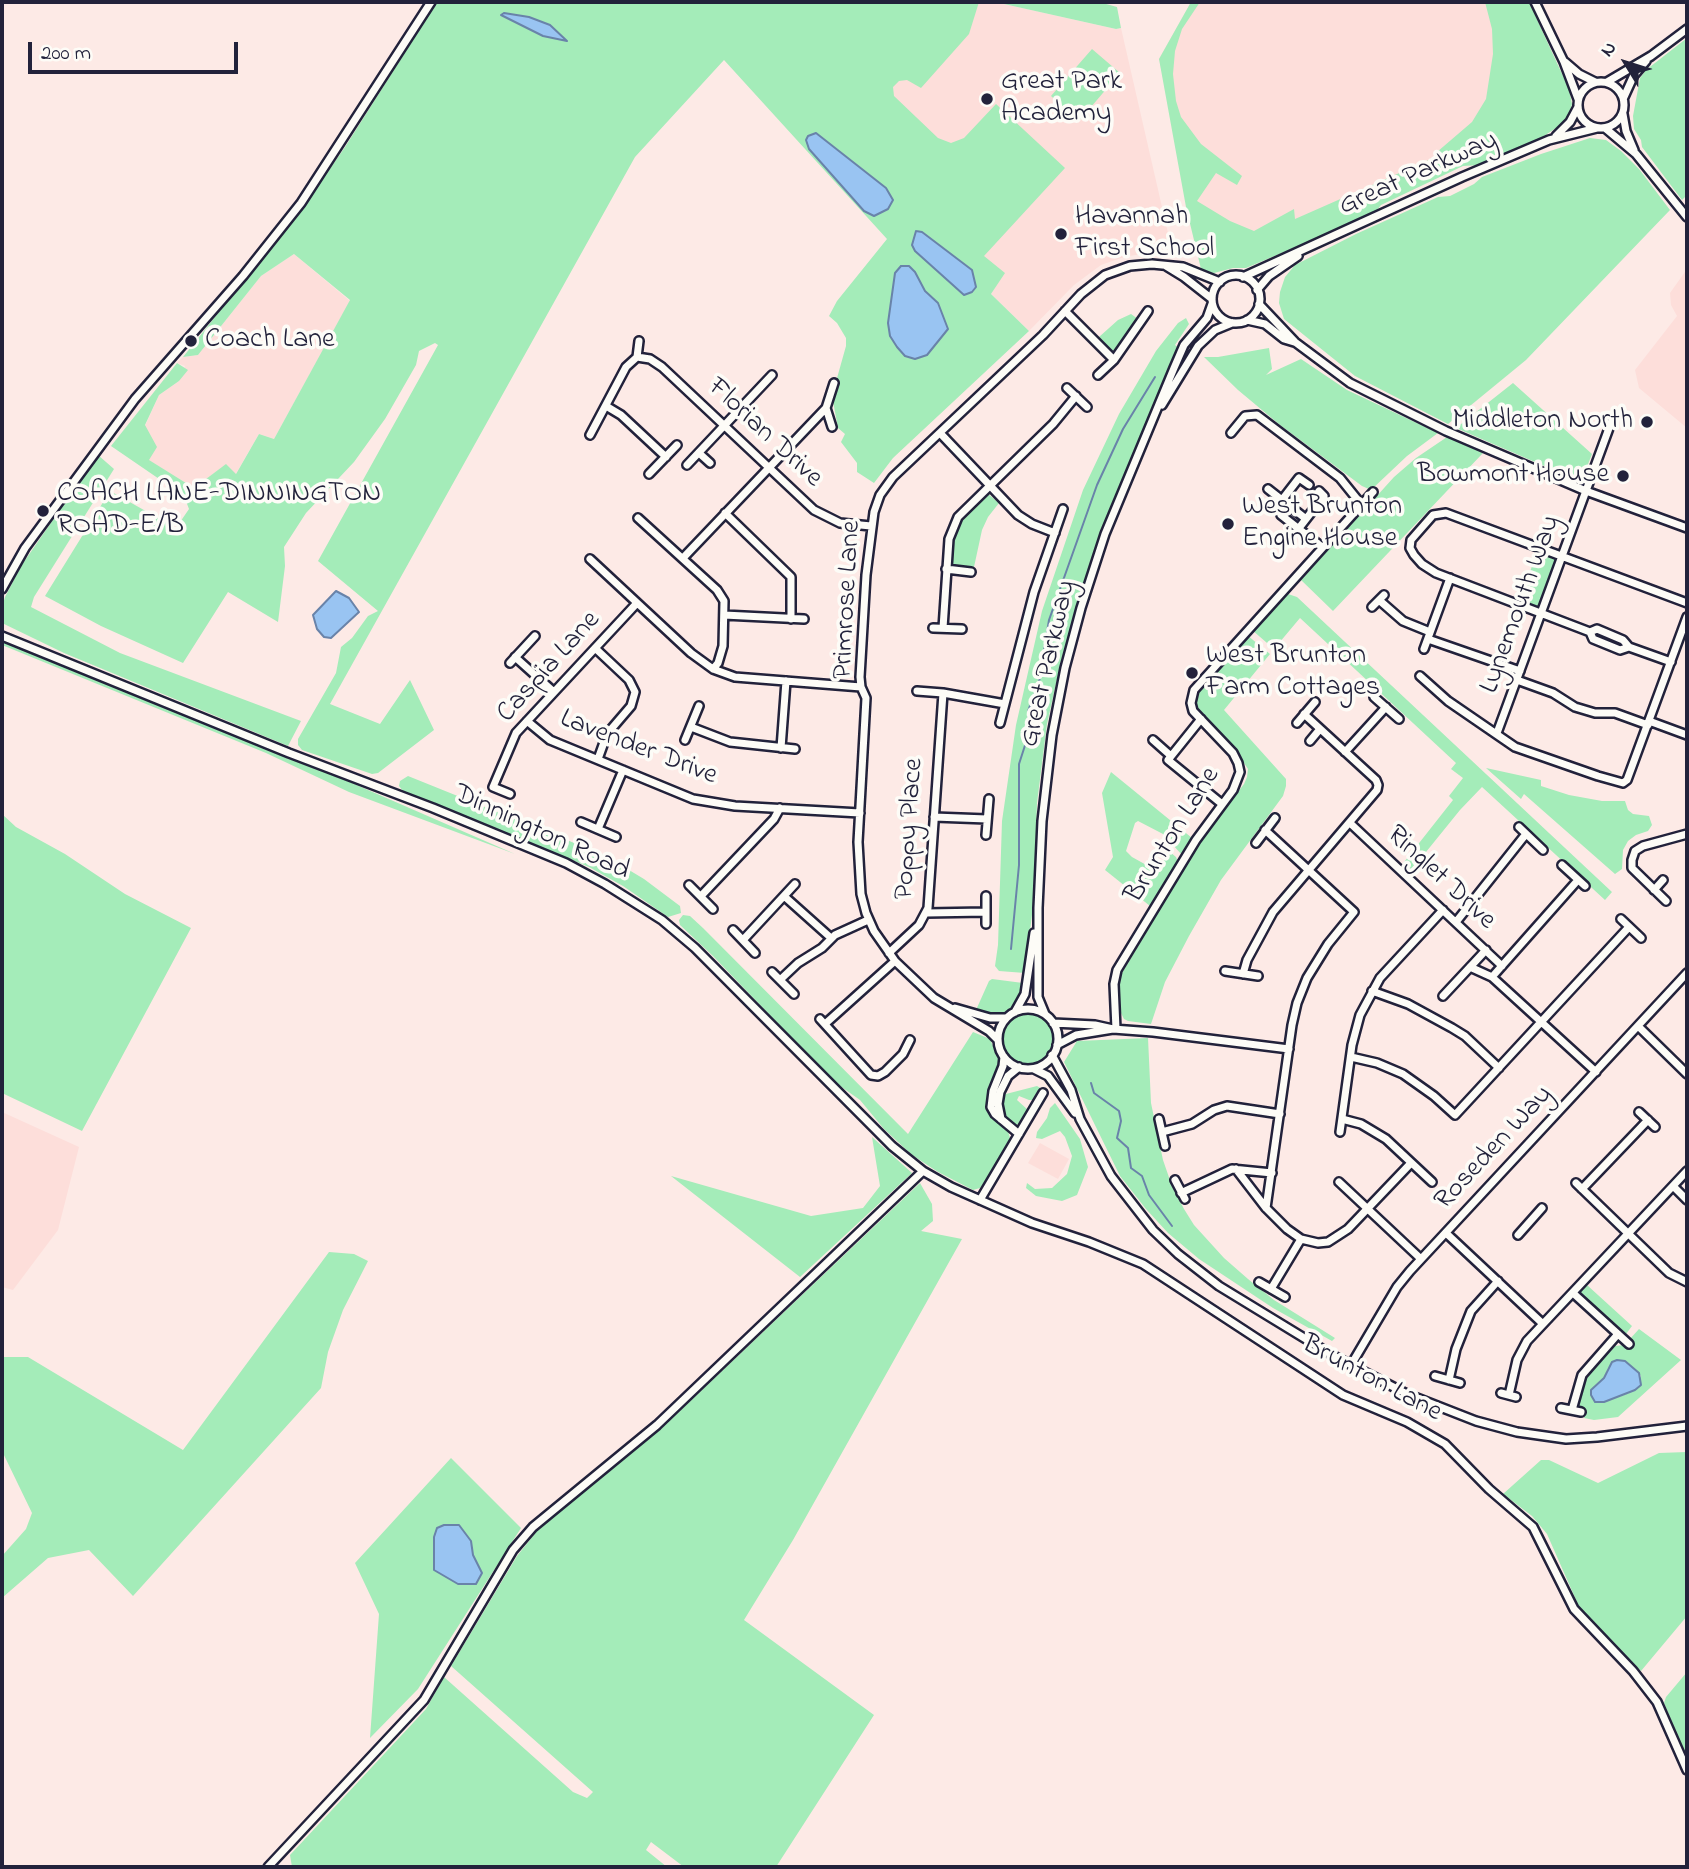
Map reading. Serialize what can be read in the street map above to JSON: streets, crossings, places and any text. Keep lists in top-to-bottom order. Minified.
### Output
{"streets":{"street":["Great Parkway","Florian Drive","Primrose Lane","Lynemouth Way","Caspia Lane","Lavender Drive","Poppy Place","Dinnington Road","Brunton Lane","Ringlet Drive","Roseden Way"]},"crossings":[["Great Parkway","Primrose Lane"],["Florian Drive","Primrose Lane"],["Primrose Lane","Lavender Drive"],["Primrose Lane","Poppy Place"],["Caspia Lane","Lavender Drive"],["Dinnington Road","Brunton Lane"]],"places":["Great Park Academy","Havannah First School","Coach Lane","Middleton North","Bowmont House","COACH LANE-DINNINGTON ROAD-E/B","West Brunton Engine House","West Brunton Farm Cottages"],"scale_bar":"200 m","north":"top left"}
